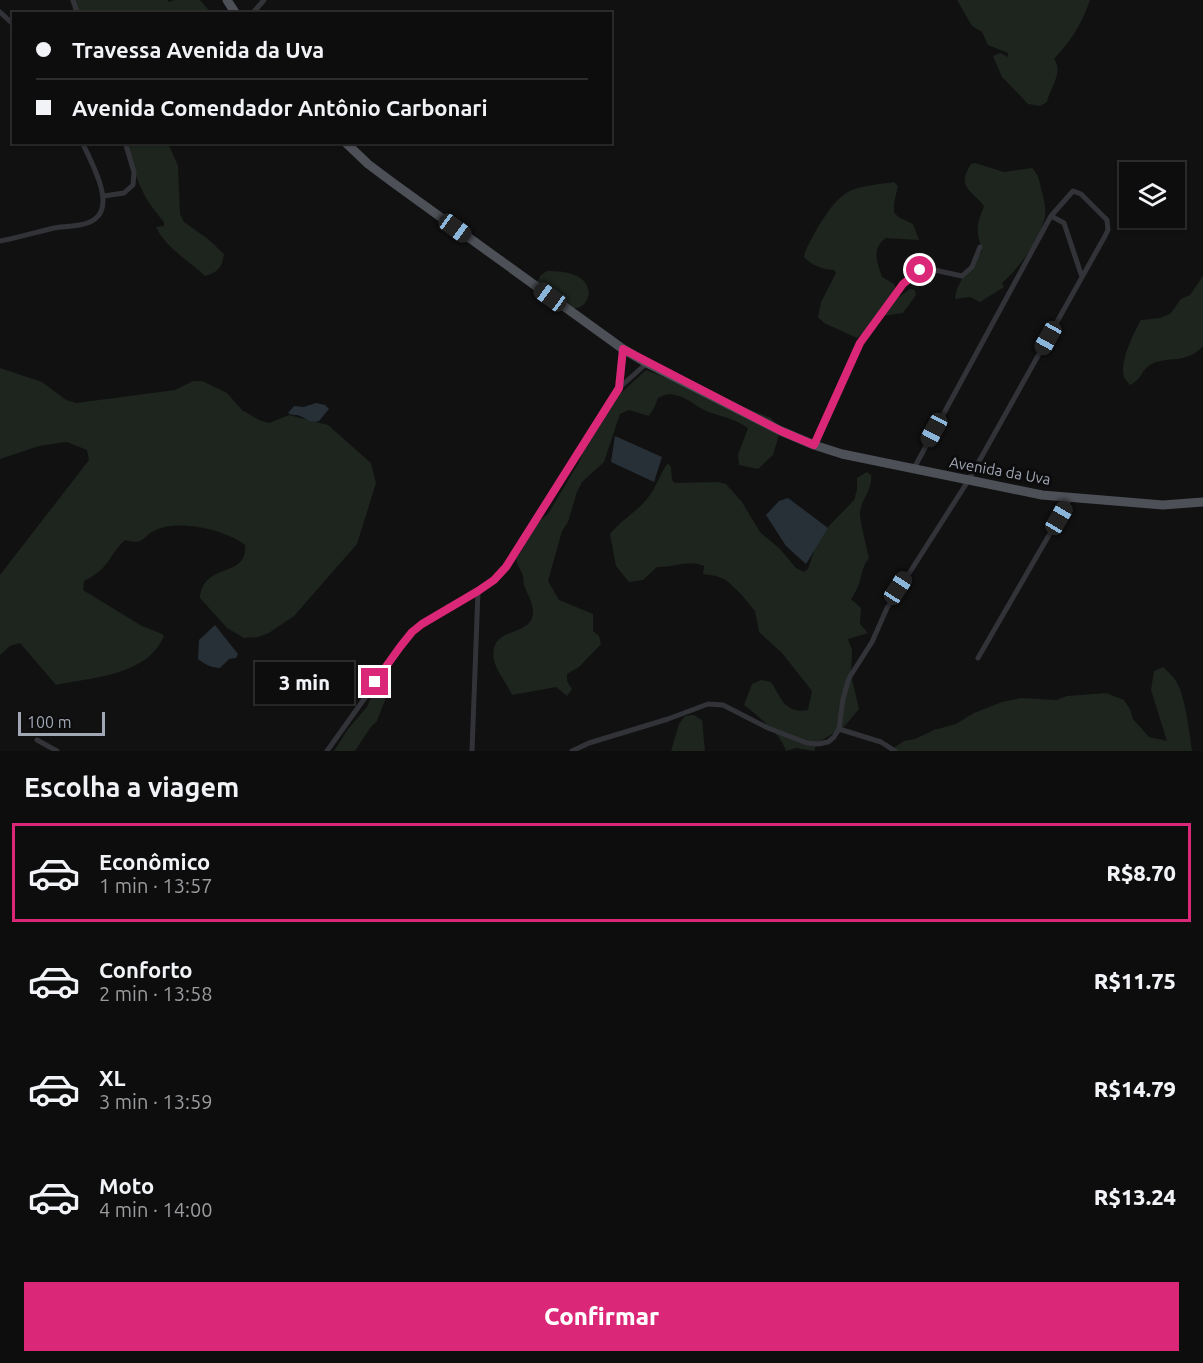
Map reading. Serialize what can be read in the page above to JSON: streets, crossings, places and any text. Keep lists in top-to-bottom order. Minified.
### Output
{"streets":{"main road":["Avenida da Uva"]},"scale_bar":"100 m","page":{"banner":["Travessa Avenida da Uva","Avenida Comendador Antônio Carbonari"],"bubble":"3 min","scale":"100 m","heading":"Escolha a viagem","list":[{"name":"Econômico","note":"1 min · 13:57","value":"R$8.70"},{"name":"Conforto","note":"2 min · 13:58","value":"R$11.75"},{"name":"XL","note":"3 min · 13:59","value":"R$14.79"},{"name":"Moto","note":"4 min · 14:00","value":"R$13.24"}],"buttons":"Confirmar"}}
